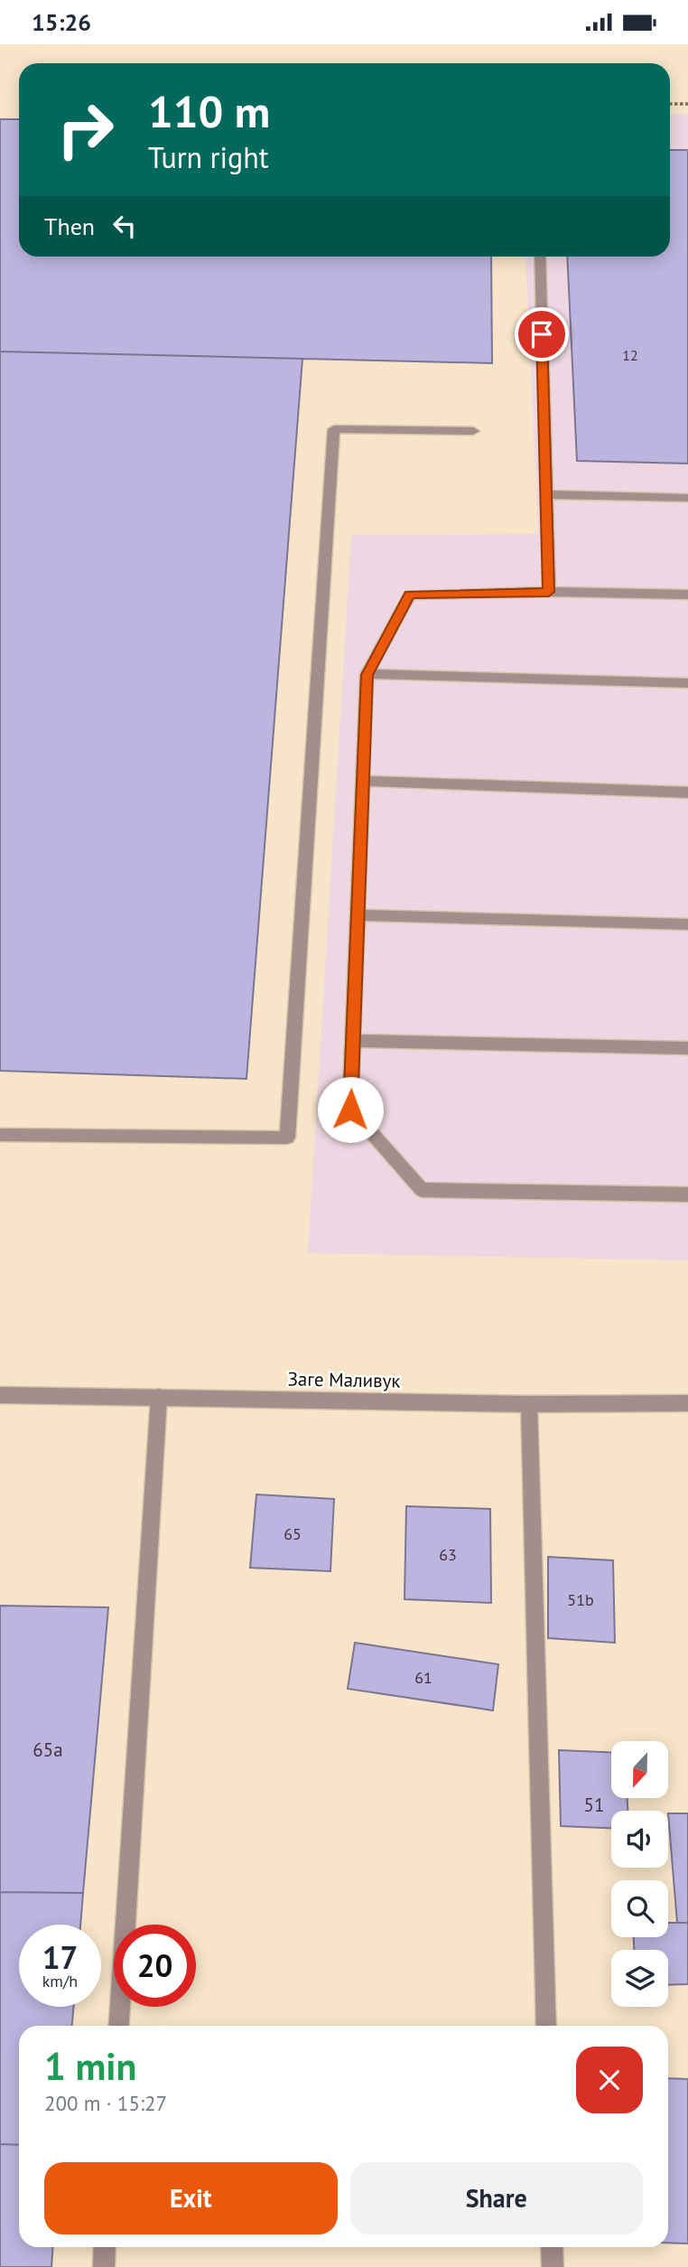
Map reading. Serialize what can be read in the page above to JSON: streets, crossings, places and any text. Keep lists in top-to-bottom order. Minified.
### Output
{"streets":{"street":["Заге Маливук"]},"house_numbers":["12","65","63","51b","61","65a","51"],"north":"bottom","page":{"status":"15:26","turn":["110 m","Turn right"],"then":"Then","speed":"17 km/h","limit":"20","heading":["1 min","200 m · 15:27"],"buttons":["Exit","Share"]}}
